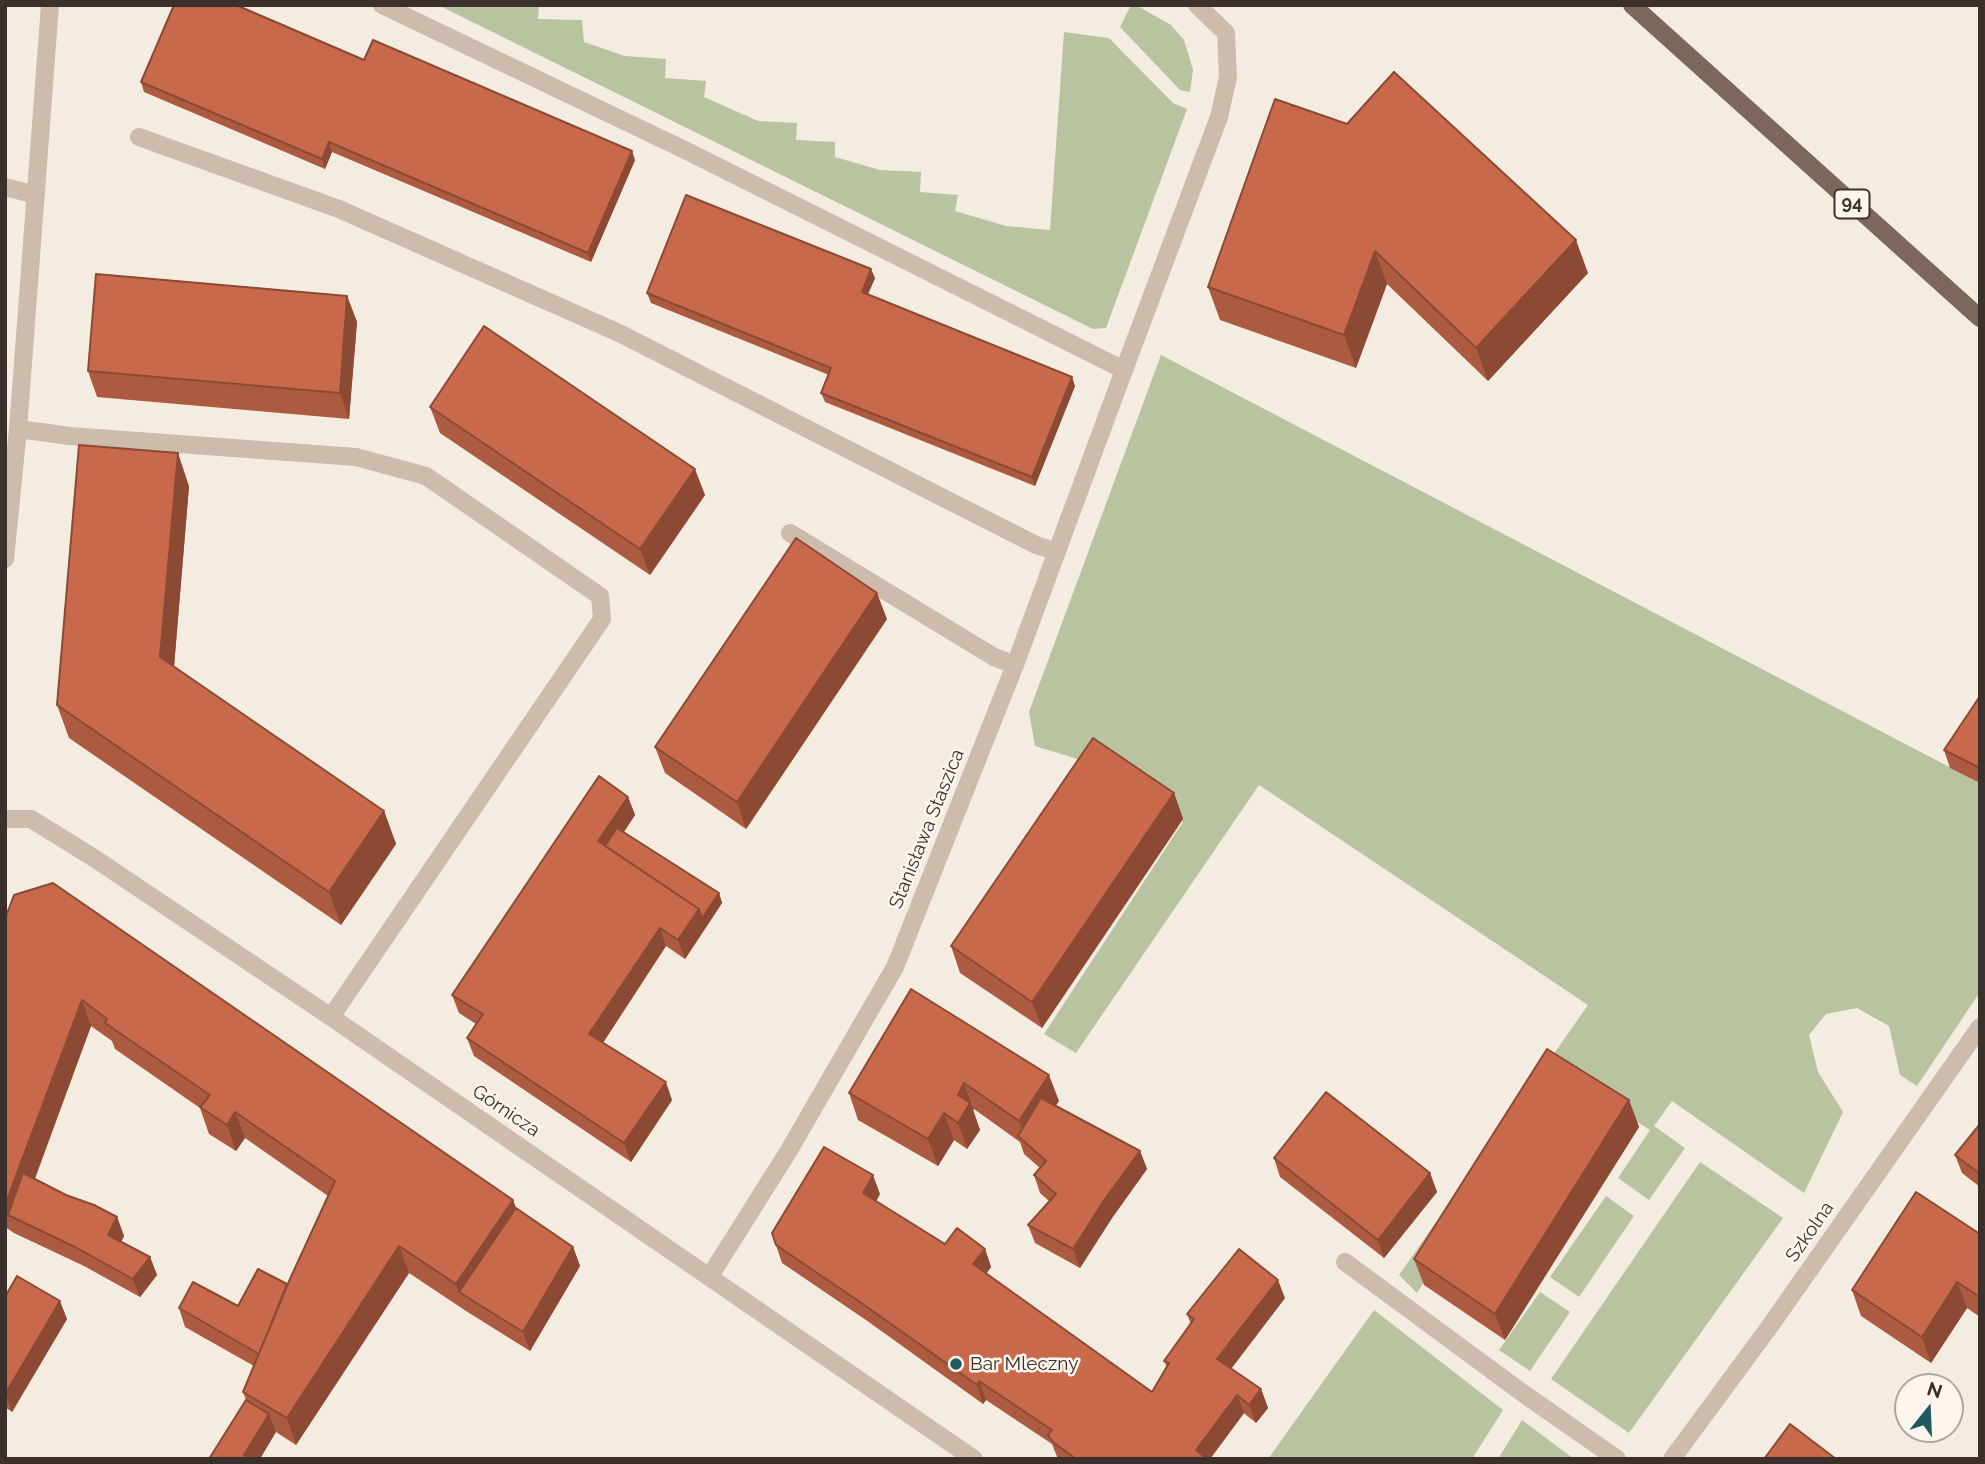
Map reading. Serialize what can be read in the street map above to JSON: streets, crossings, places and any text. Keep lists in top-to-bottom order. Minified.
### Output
{"streets":{"main road":["94"],"street":["Stanisława Staszica","Górnicza","Szkolna"]},"crossings":[["Stanisława Staszica","Górnicza"]],"places":["Bar Mleczny"],"north":"top"}
